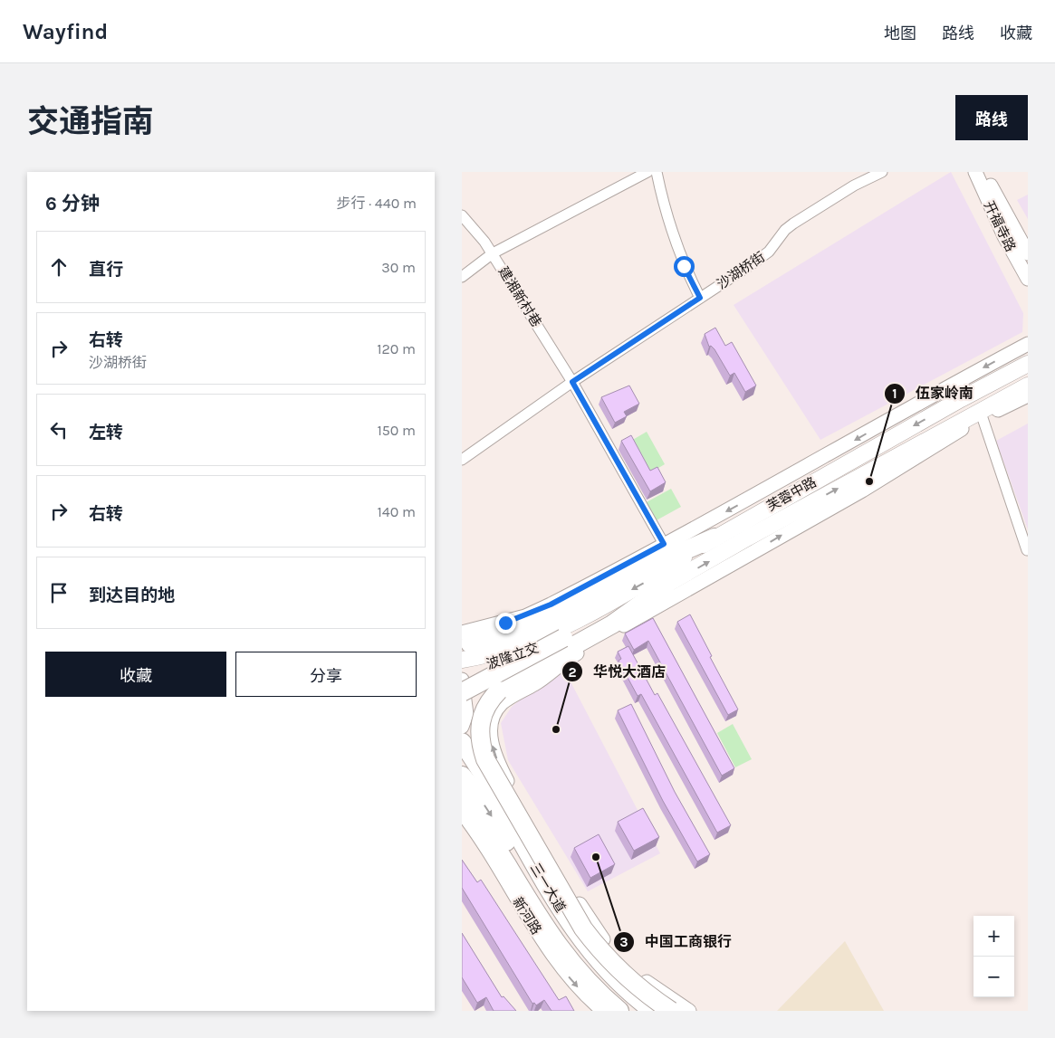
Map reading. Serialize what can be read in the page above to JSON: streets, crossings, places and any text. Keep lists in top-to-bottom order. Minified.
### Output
{"streets":{"highway":["三一大道"],"main road":["芙蓉中路","波隆立交"],"street":["开福寺路","沙湖桥街","建湘新村巷","新河路"]},"crossings":[["沙湖桥街","建湘新村巷"],["芙蓉中路","波隆立交"]],"places":["伍家岭南","华悦大酒店","中国工商银行"],"page":{"header":"Wayfind","nav":["地图","路线","收藏"],"title":"交通指南","buttons":["路线",["收藏","分享"]],"heading":["6 分钟","步行 · 440 m"],"list":[["直行","30 m"],["右转","沙湖桥街","120 m"],["左转","150 m"],["右转","140 m"],"到达目的地"],"map_buttons":["+","−"]}}
